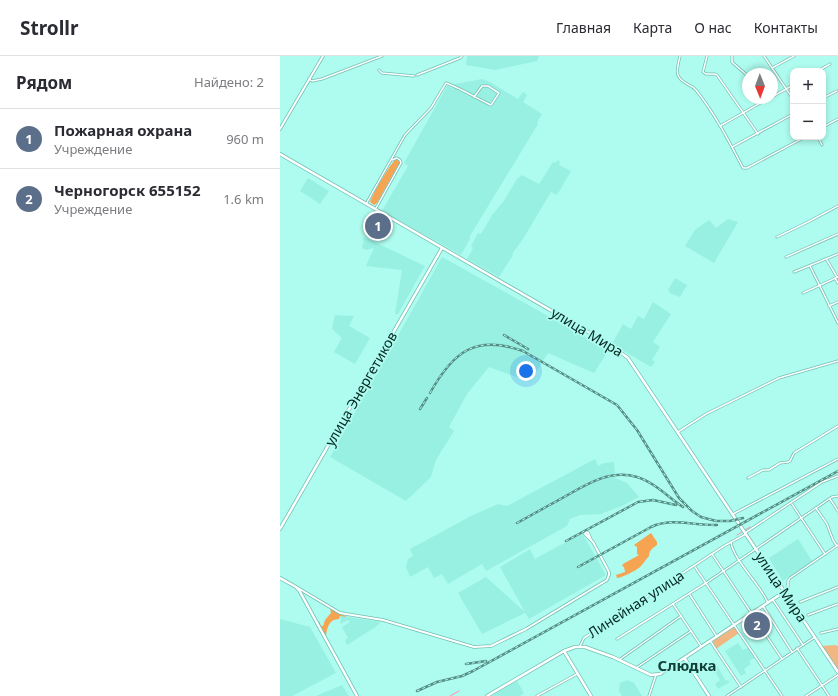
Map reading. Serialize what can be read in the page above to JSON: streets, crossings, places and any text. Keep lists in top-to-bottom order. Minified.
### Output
{"streets":{"main road":["улица Мира","улица Энергетиков","Линейная улица"]},"crossings":[["улица Мира","улица Энергетиков"],["улица Мира","Линейная улица"]],"districts":["Слюдка"],"north":"bottom","page":{"header":"Strollr","nav":["Главная","Карта","О нас","Контакты"],"heading":["Рядом","Найдено: 2"],"map_buttons":["+","−"],"list":[{"mark":"1","name":"Пожарная охрана","note":"Учреждение","value":"960 m"},{"mark":"2","name":"Черногорск 655152","note":"Учреждение","value":"1.6 km"}],"pins":["1","2"]}}
